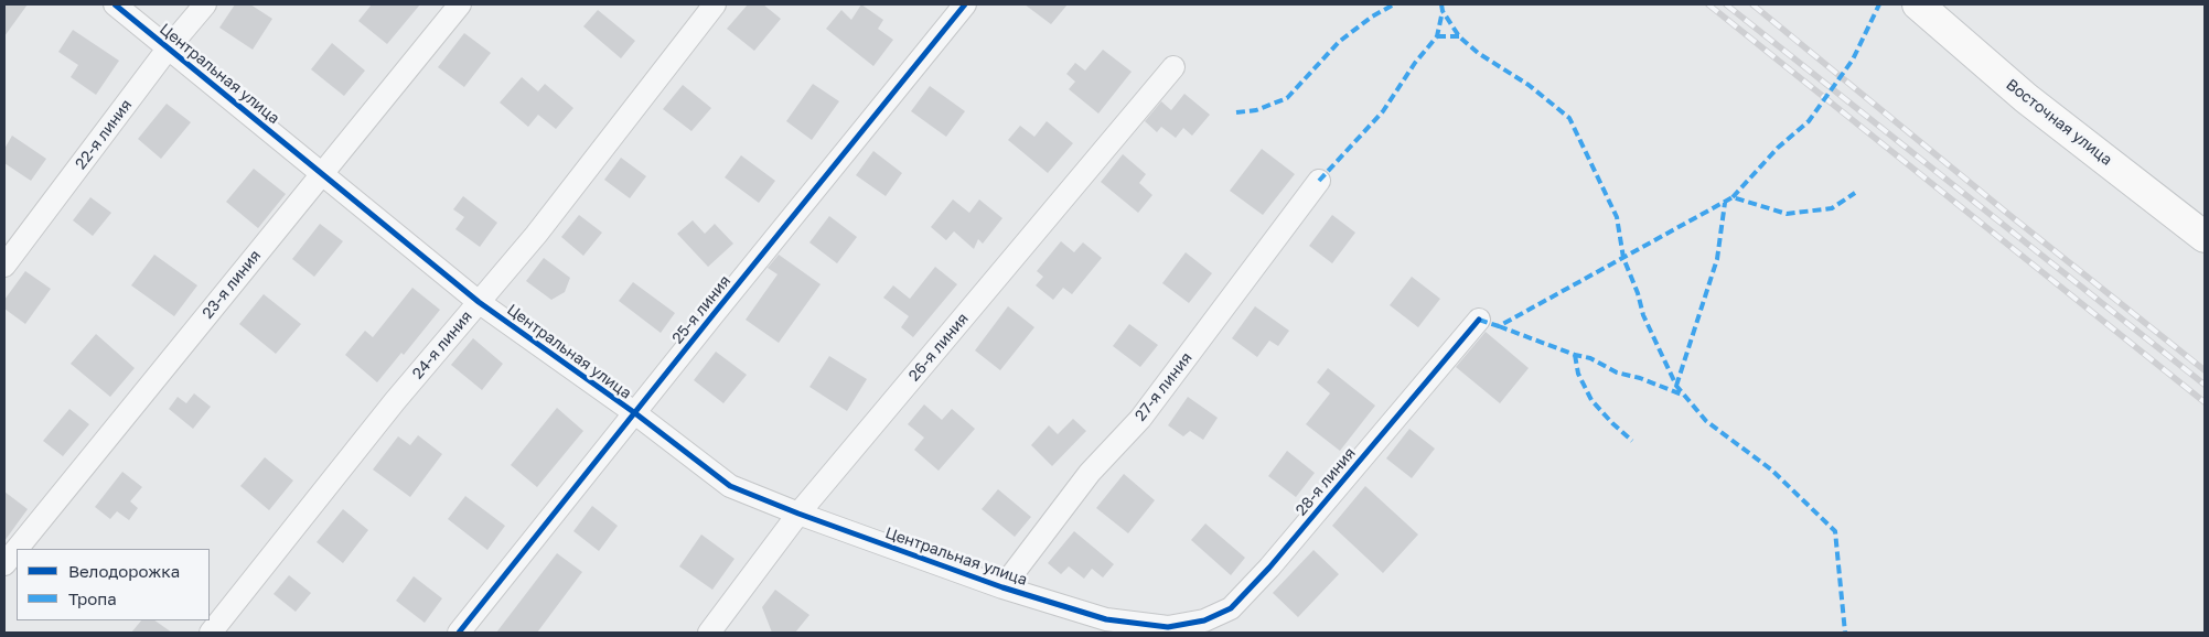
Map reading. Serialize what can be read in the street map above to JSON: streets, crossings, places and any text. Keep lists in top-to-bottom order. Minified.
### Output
{"streets":{"main road":["Восточная улица"],"street":["Центральная улица","22-я линия","23-я линия","25-я линия","24-я линия","26-я линия","27-я линия","28-я линия"]},"crossings":[["Центральная улица","22-я линия"],["Центральная улица","23-я линия"],["Центральная улица","25-я линия"],["Центральная улица","24-я линия"],["Центральная улица","26-я линия"],["Центральная улица","27-я линия"],["Центральная улица","28-я линия"]],"legend":["Велодорожка","Тропа"]}
